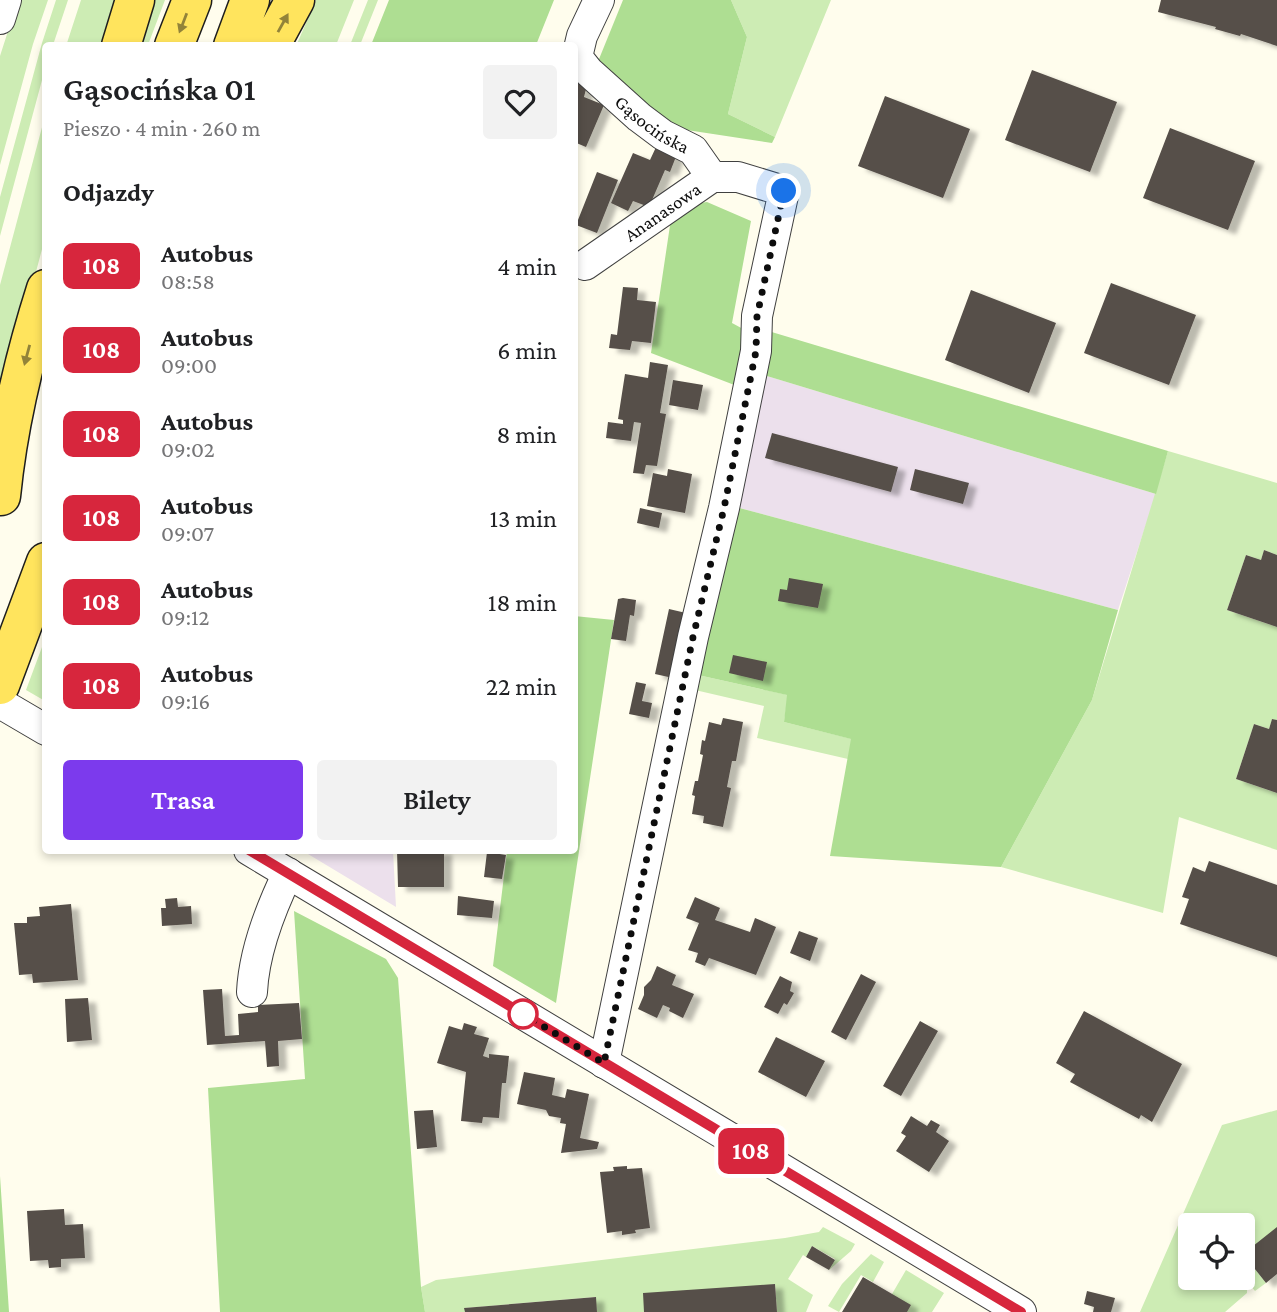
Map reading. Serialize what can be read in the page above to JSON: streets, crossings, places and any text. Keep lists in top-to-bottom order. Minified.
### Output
{"streets":{"street":["Gąsocińska","Ananasowa"]},"crossings":[["Gąsocińska","Ananasowa"]],"lines":["bus line 108"],"page":{"on_map":"108","heading":[["Gąsocińska 01","Pieszo · 4 min · 260 m"],"Odjazdy"],"list":[{"mark":"108","name":"Autobus","note":"08:58","value":"4 min"},{"mark":"108","name":"Autobus","note":"09:00","value":"6 min"},{"mark":"108","name":"Autobus","note":"09:02","value":"8 min"},{"mark":"108","name":"Autobus","note":"09:07","value":"13 min"},{"mark":"108","name":"Autobus","note":"09:12","value":"18 min"},{"mark":"108","name":"Autobus","note":"09:16","value":"22 min"}],"buttons":["Trasa","Bilety"]}}
